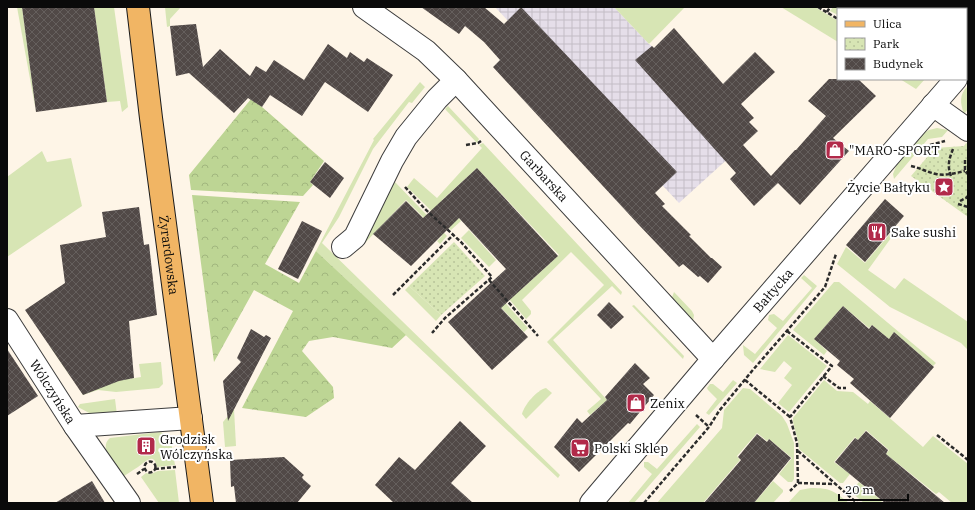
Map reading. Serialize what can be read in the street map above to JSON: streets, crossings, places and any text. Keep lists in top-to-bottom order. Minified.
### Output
{"streets":{"main road":["Żyrardowska"],"street":["Garbarska","Bałtycka","Wólczyńska"]},"crossings":[["Garbarska","Bałtycka"],["Żyrardowska","Wólczyńska"]],"places":{"shop":["\"MARO-SPORT","Zenix"],"place":["Życie Bałtyku"],"restaurant":["Sake sushi"],"building":["Grodzisk Wólczyńska"],"supermarket":["Polski Sklep"]},"legend":["Ulica","Park","Budynek"],"scale_bar":"20 m"}
